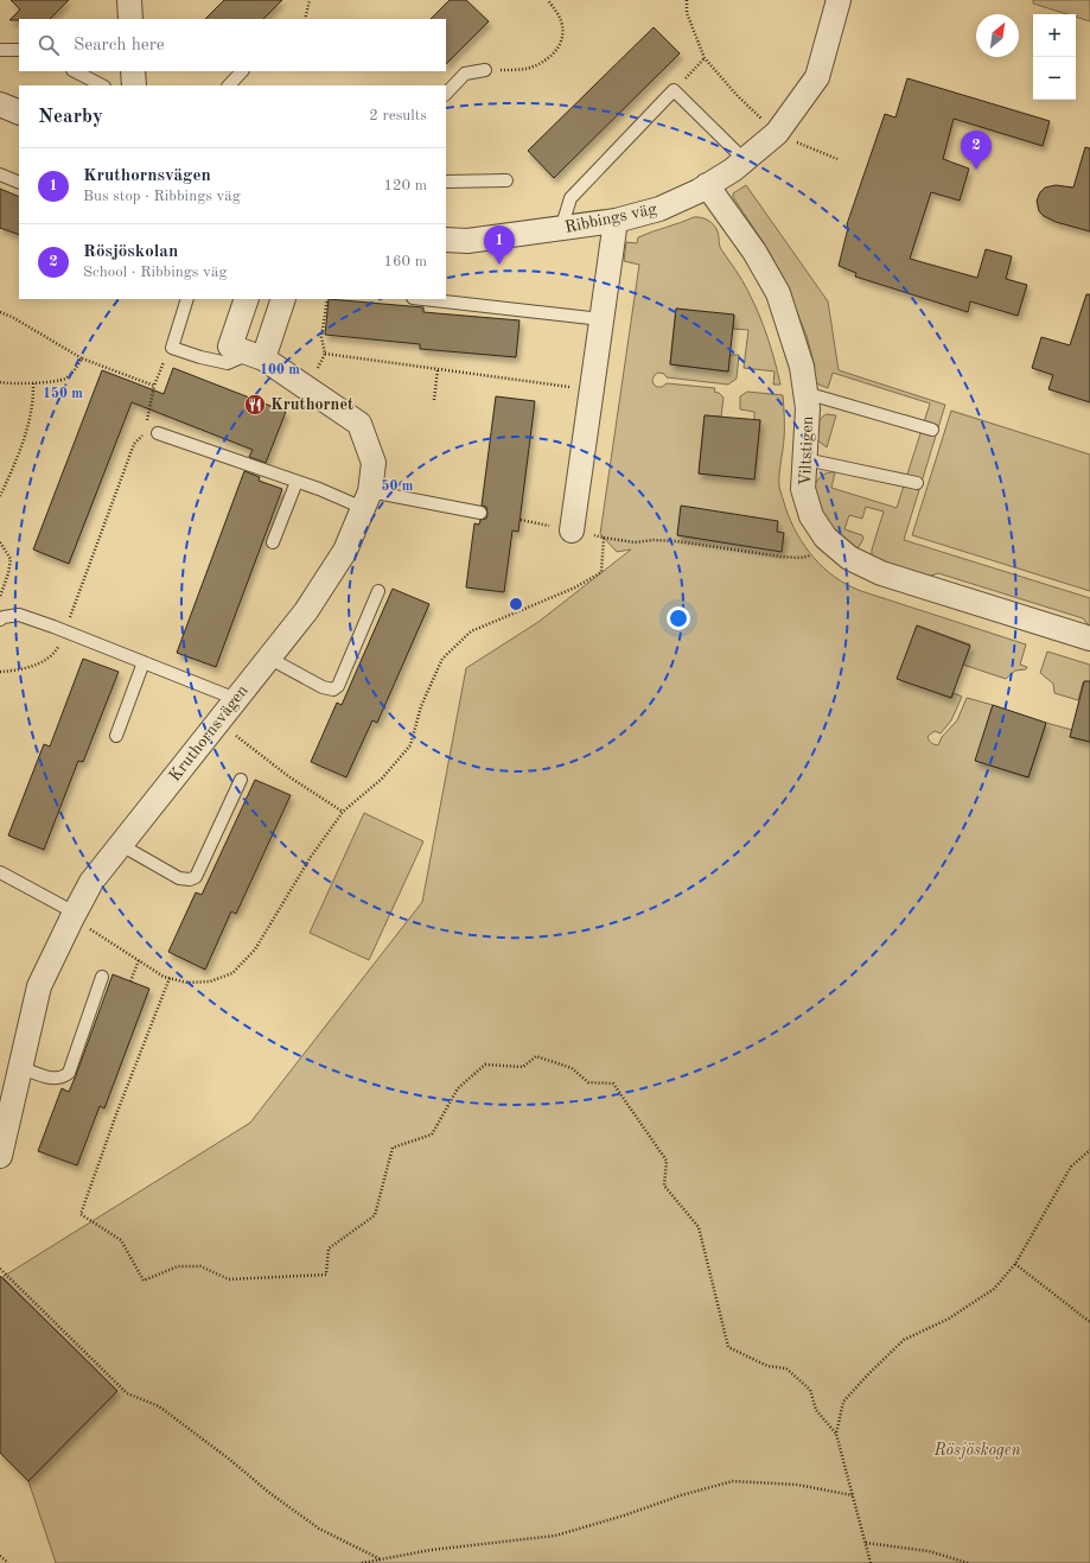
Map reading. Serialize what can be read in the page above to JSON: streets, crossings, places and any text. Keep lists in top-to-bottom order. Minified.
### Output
{"streets":{"street":["Ribbings väg","Viltstigen","Kruthornsvägen"]},"crossings":[["Ribbings väg","Viltstigen"]],"parks":["Rösjöskogen"],"places":{"restaurant":["Kruthornet"]},"north":"top right","page":{"map_buttons":["+","−"],"search":"Search here","heading":["Nearby","2 results"],"pins":["2","1"],"list":[{"mark":"1","name":"Kruthornsvägen","note":"Bus stop · Ribbings väg","value":"120 m"},{"mark":"2","name":"Rösjöskolan","note":"School · Ribbings väg","value":"160 m"}]},"rings":["100 m","150 m","50 m"]}
